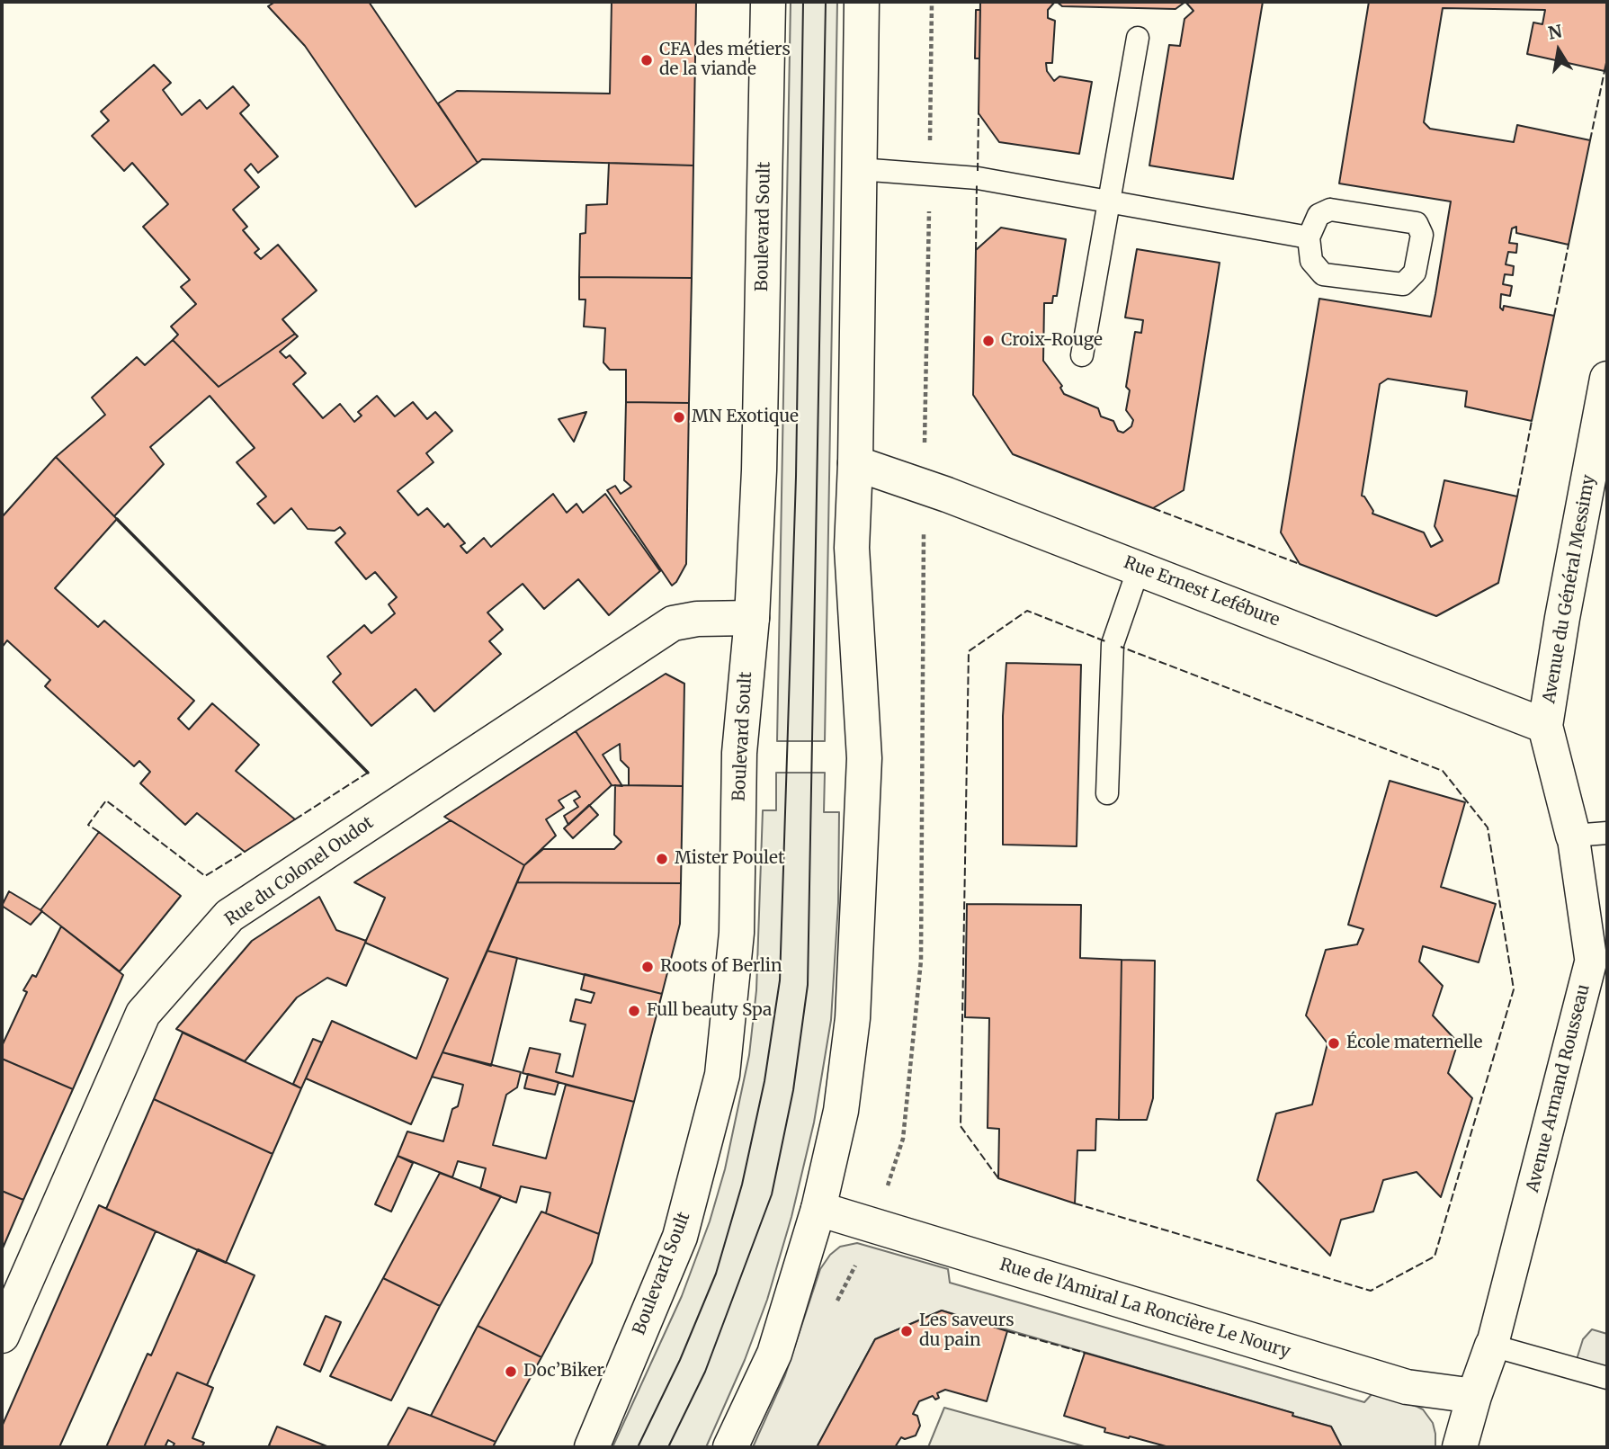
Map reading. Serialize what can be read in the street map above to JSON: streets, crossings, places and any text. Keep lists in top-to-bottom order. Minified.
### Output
{"streets":{"street":["Boulevard Soult","Avenue du Général Messimy","Rue Ernest Lefébure","Rue du Colonel Oudot","Avenue Armand Rousseau","Rue de l'Amiral La Roncière Le Noury"]},"crossings":[["Boulevard Soult","Rue du Colonel Oudot"],["Avenue du Général Messimy","Rue Ernest Lefébure"],["Avenue du Général Messimy","Avenue Armand Rousseau"],["Rue Ernest Lefébure","Avenue Armand Rousseau"],["Avenue Armand Rousseau","Rue de l'Amiral La Roncière Le Noury"]],"places":["CFA des métiers de la viande","Croix-Rouge","MN Exotique","Mister Poulet","Roots of Berlin","Full beauty Spa","École maternelle","Les saveurs du pain","Doc’Biker"],"north":"top"}
